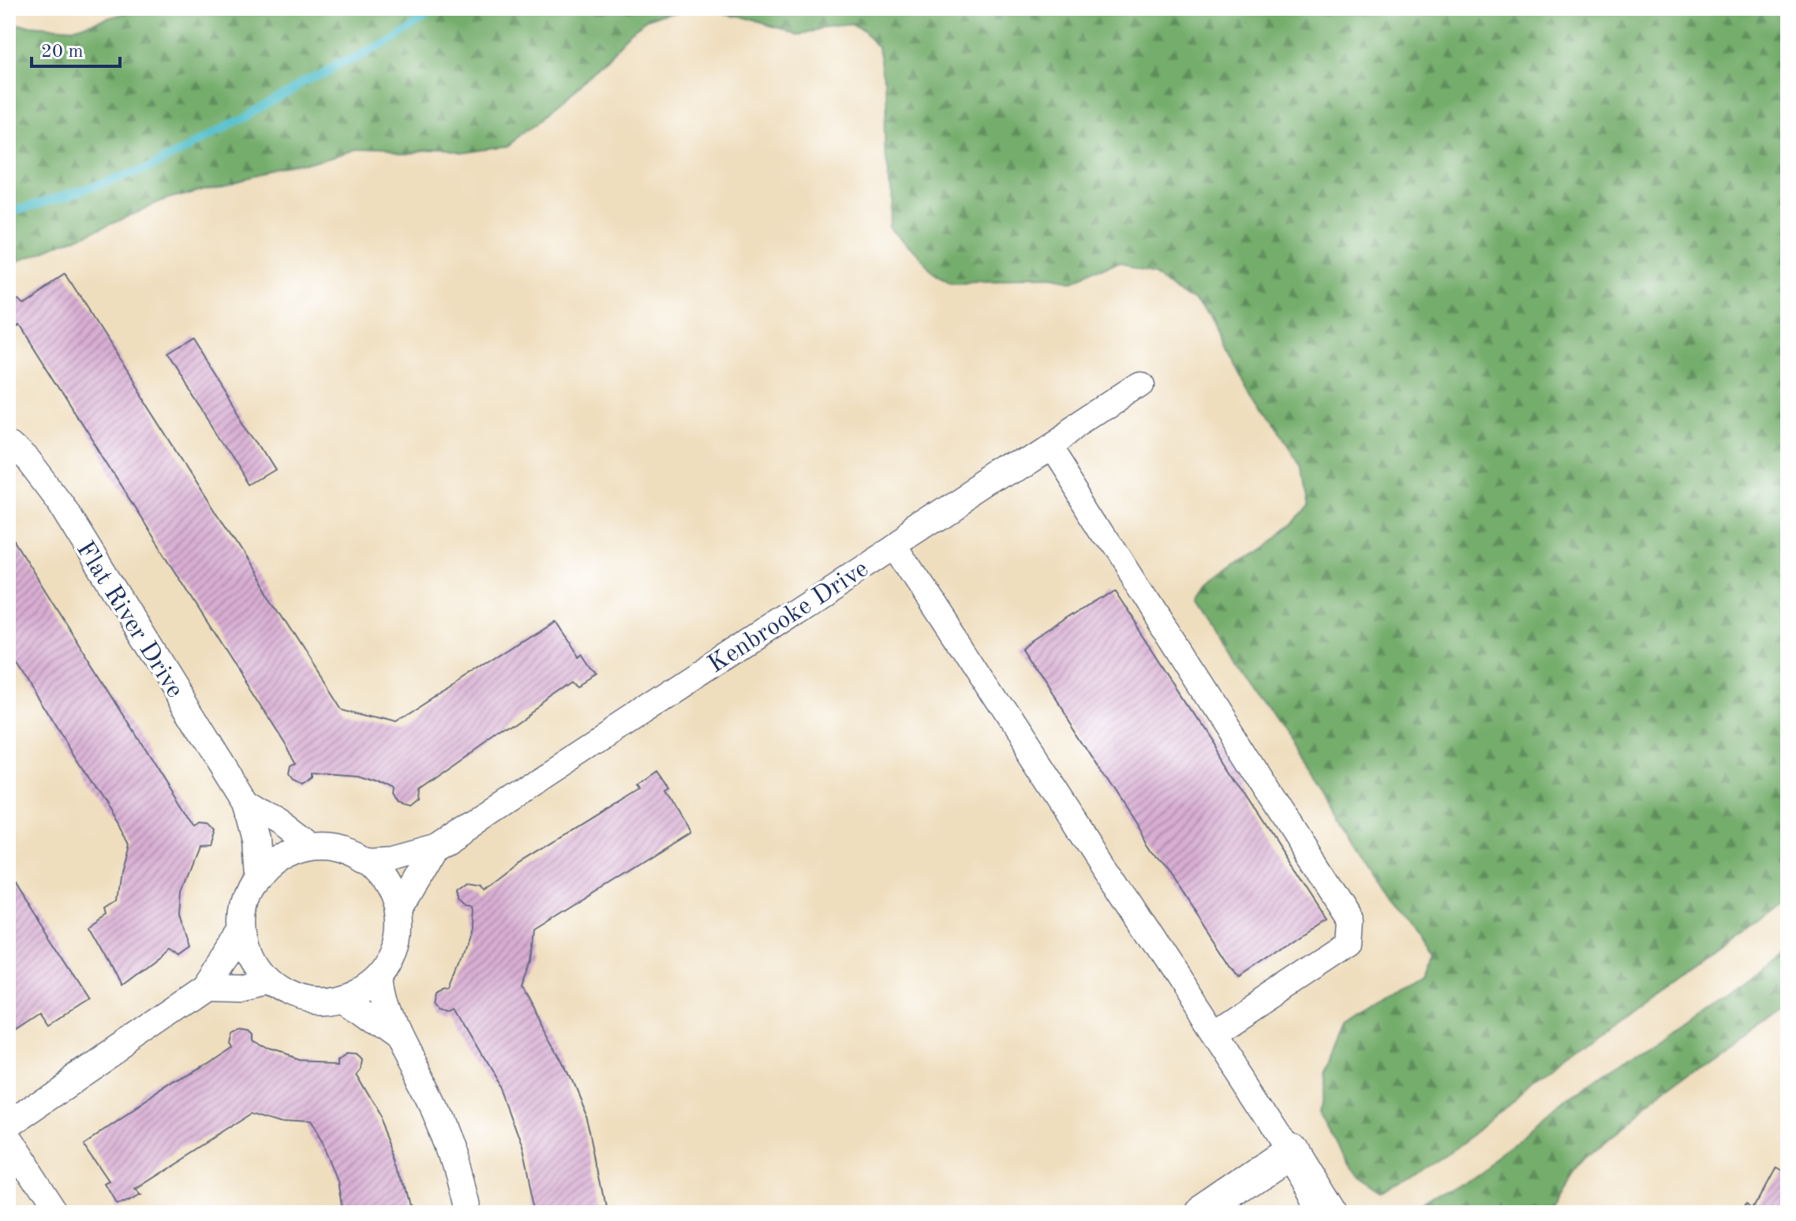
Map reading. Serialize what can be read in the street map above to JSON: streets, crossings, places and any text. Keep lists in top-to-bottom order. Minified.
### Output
{"streets":{"street":["Kenbrooke Drive","Flat River Drive"]},"crossings":[["Kenbrooke Drive","Flat River Drive"]],"scale_bar":"20 m"}
